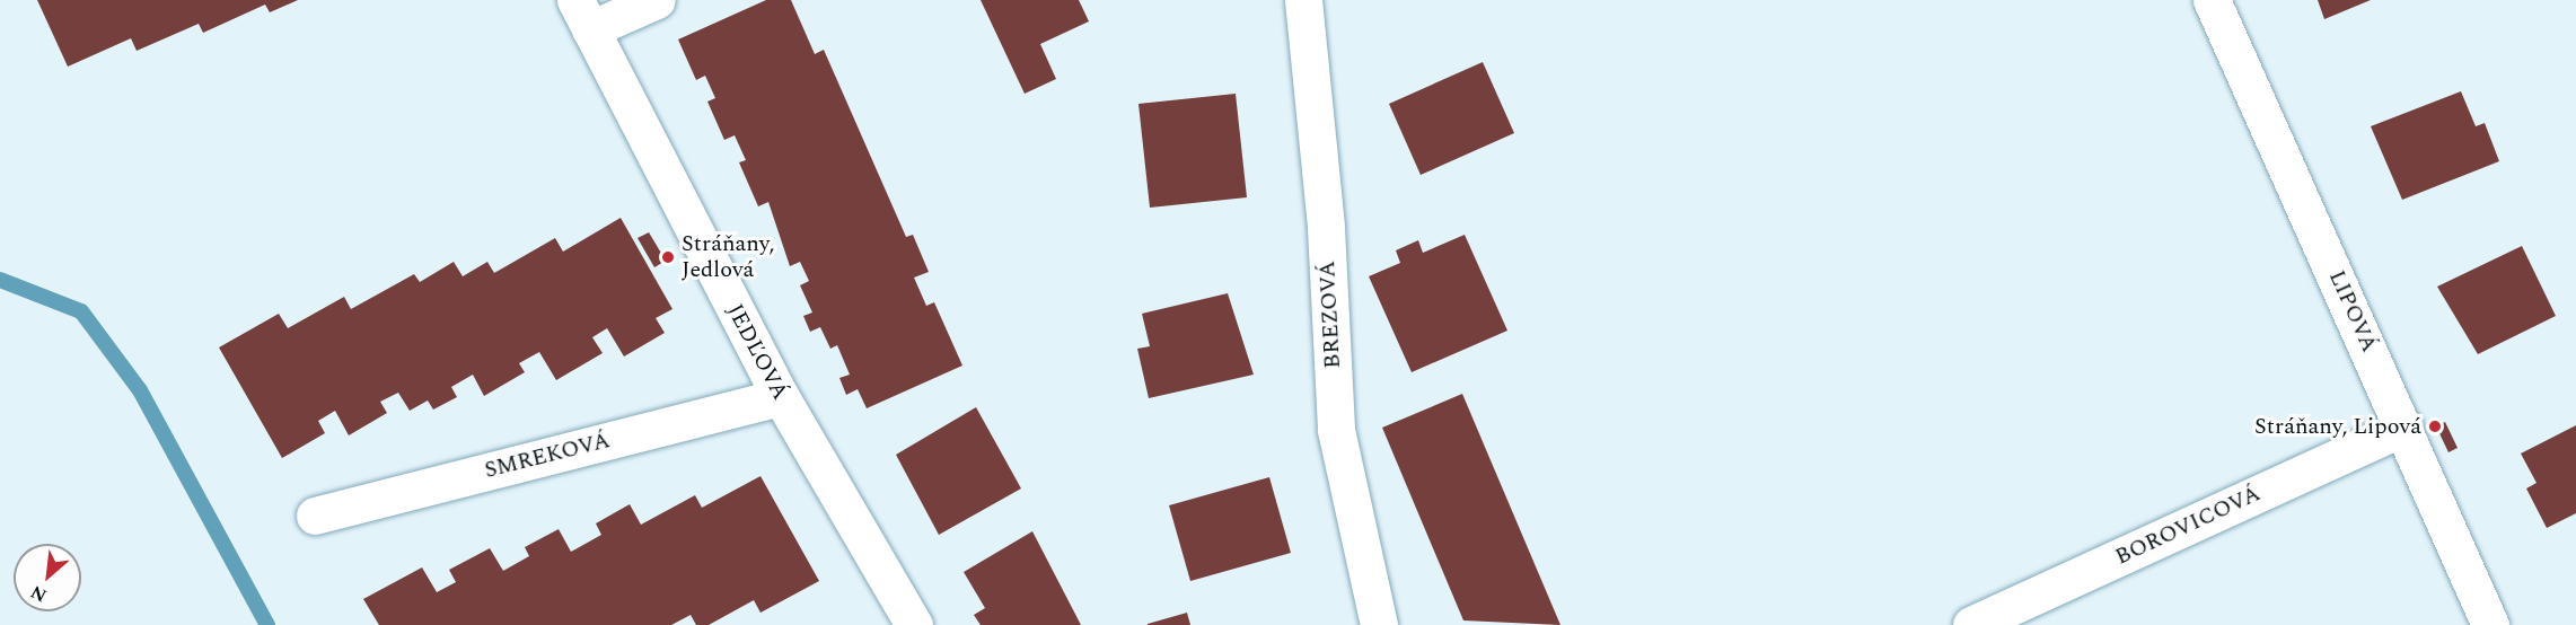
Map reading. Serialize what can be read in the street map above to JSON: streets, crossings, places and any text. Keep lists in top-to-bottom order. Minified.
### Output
{"streets":{"street":["LIPOVÁ","BREZOVÁ","JEDĽOVÁ","SMREKOVÁ","BOROVICOVÁ"]},"crossings":[["LIPOVÁ","BOROVICOVÁ"],["JEDĽOVÁ","SMREKOVÁ"]],"places":["Stráňany, Jedlová","Stráňany, Lipová"],"north":"bottom left"}
